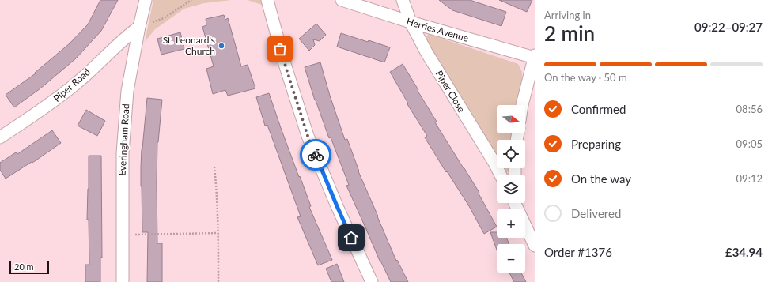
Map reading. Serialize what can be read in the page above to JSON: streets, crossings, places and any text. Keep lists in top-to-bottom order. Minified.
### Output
{"streets":{"street":["Herries Avenue","Piper Road","Piper Close","Everingham Road"]},"crossings":[["Herries Avenue","Piper Close"],["Piper Road","Everingham Road"]],"places":["St. Leonard's Church"],"scale_bar":"20 m","north":"right","page":{"heading":["2 min","Arriving in","09:22–09:27"],"panel":["Order #1376","£34.94"],"bar":"On the way · 50 m","list":[["Confirmed","08:56"],["Preparing","09:05"],["On the way","09:12"],"Delivered"],"map_buttons":["+","−"],"scale":"20 m"}}
